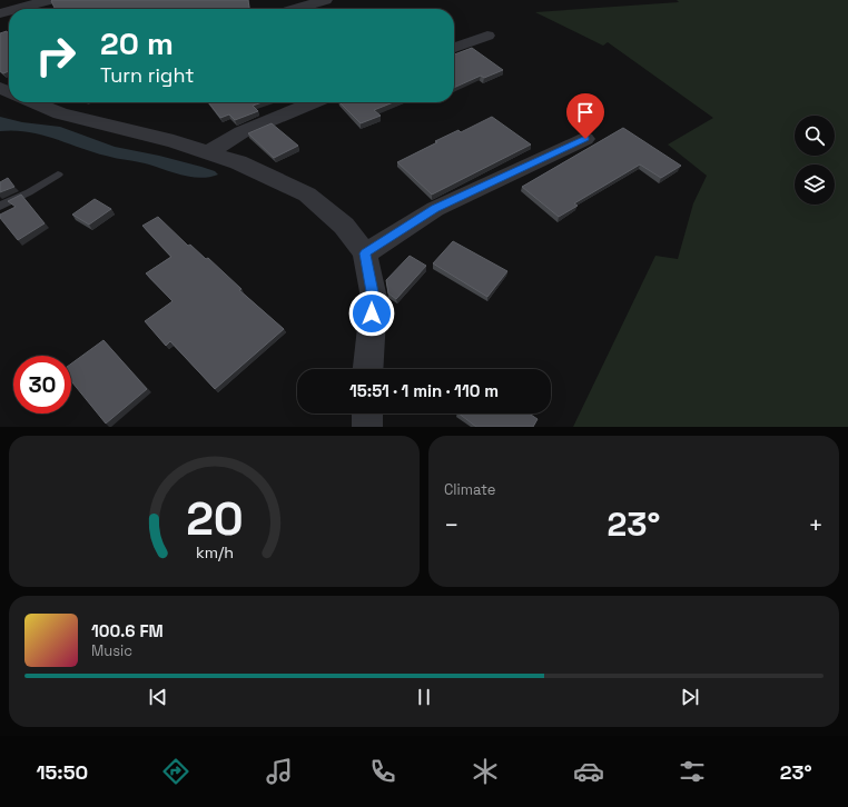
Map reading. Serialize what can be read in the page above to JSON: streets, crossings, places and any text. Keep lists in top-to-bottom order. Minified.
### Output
{"page":{"turn":["20 m","Turn right"],"limit":"30","trip":"15:51 · 1 min · 110 m","tile":"Climate","heat":["−","23°","+"],"song":["100.6 FM","Music"],"tabs":["15:50","23°"],"gauge":["20","km/h"]}}
